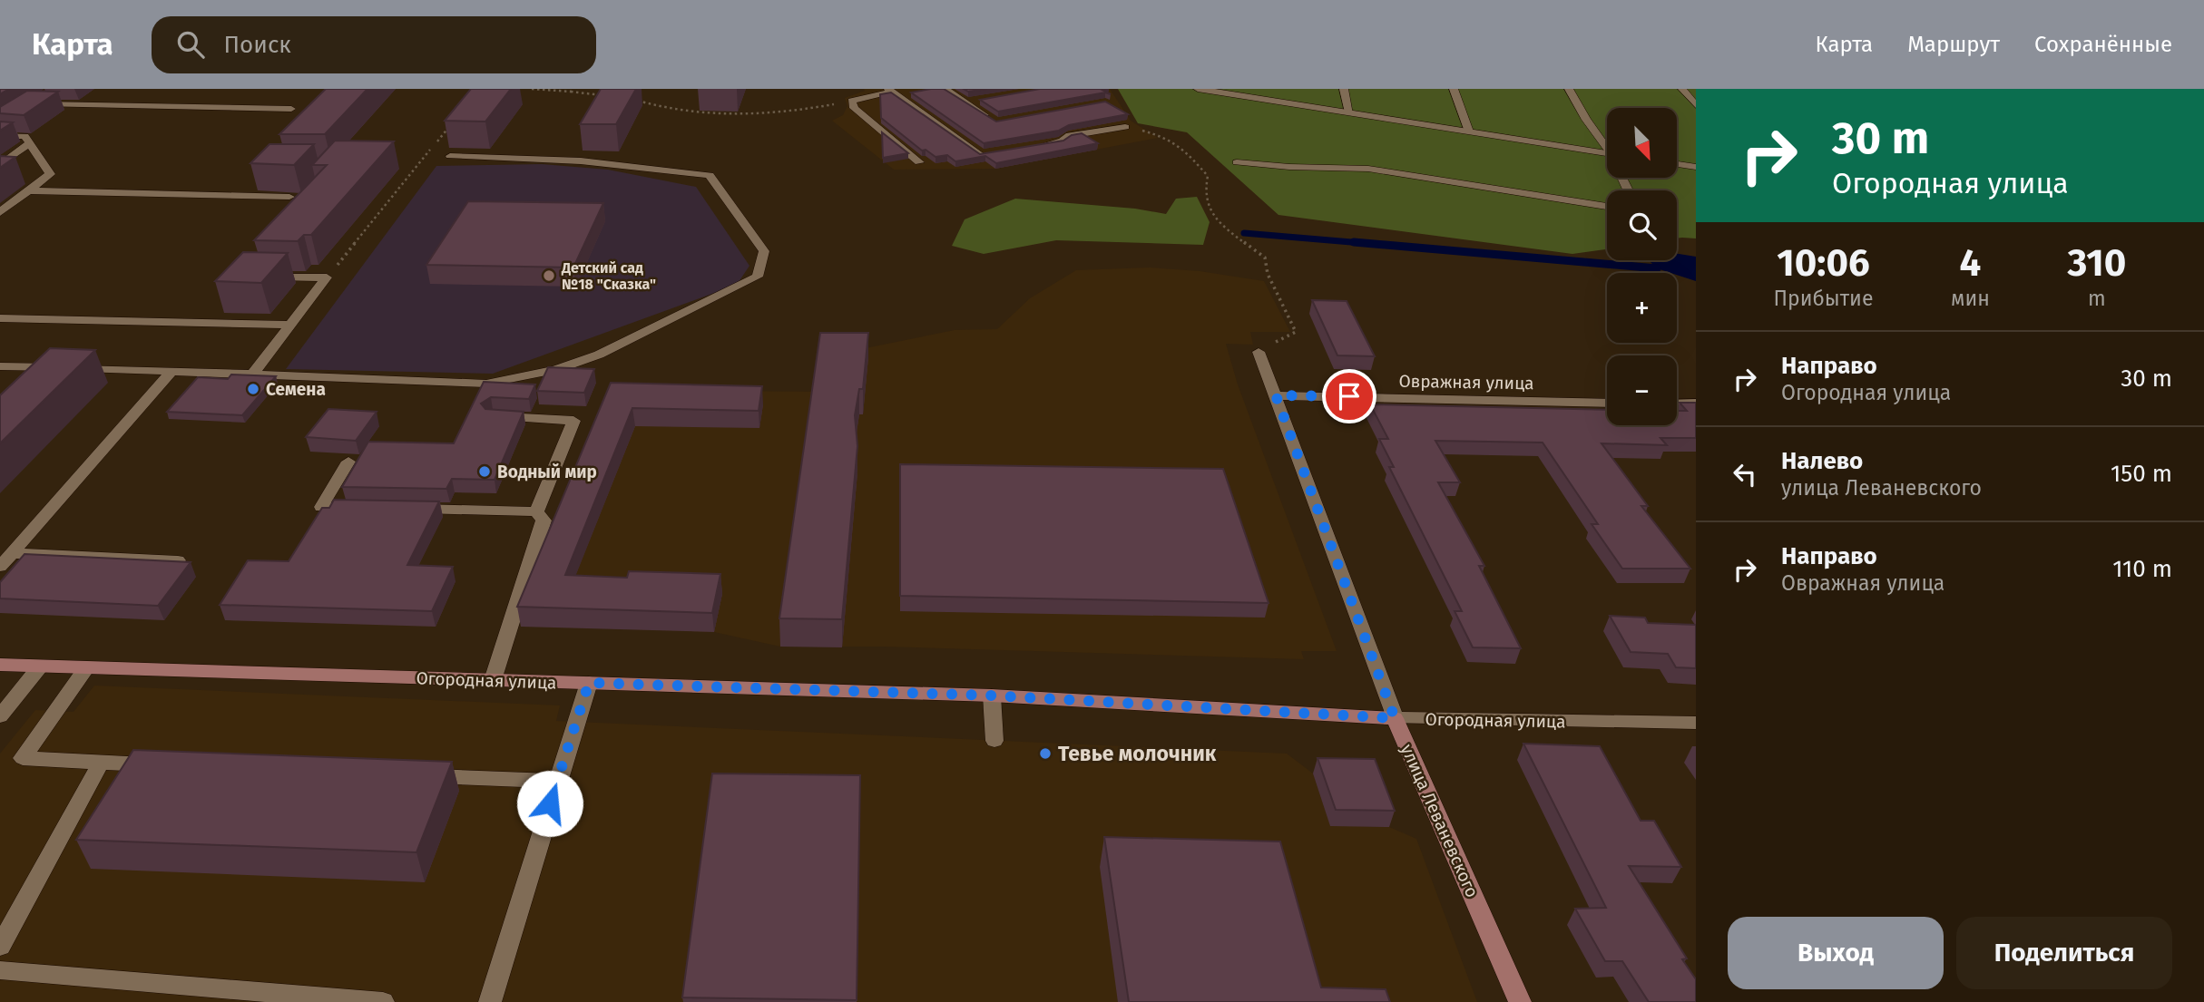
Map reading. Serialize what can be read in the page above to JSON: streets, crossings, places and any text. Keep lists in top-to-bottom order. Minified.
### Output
{"streets":{"street":["Овражная улица","Огородная улица","улица Леваневского"]},"crossings":[["Овражная улица","улица Леваневского"],["Огородная улица","улица Леваневского"]],"places":["Детский сад №18 \"Сказка\"","Семена","Водный мир","Тевье молочник"],"north":"bottom right","page":{"header":"Карта","search":"Поиск","nav":["Карта","Маршрут","Сохранённые"],"turn":["30 m","Огородная улица"],"map_buttons":["+","−"],"eta":["10:06","Прибытие","4","мин","310","m"],"list":[{"name":"Направо","note":"Огородная улица","value":"30 m"},{"name":"Налево","note":"улица Леваневского","value":"150 m"},{"name":"Направо","note":"Овражная улица","value":"110 m"}],"buttons":["Выход","Поделиться"]}}
